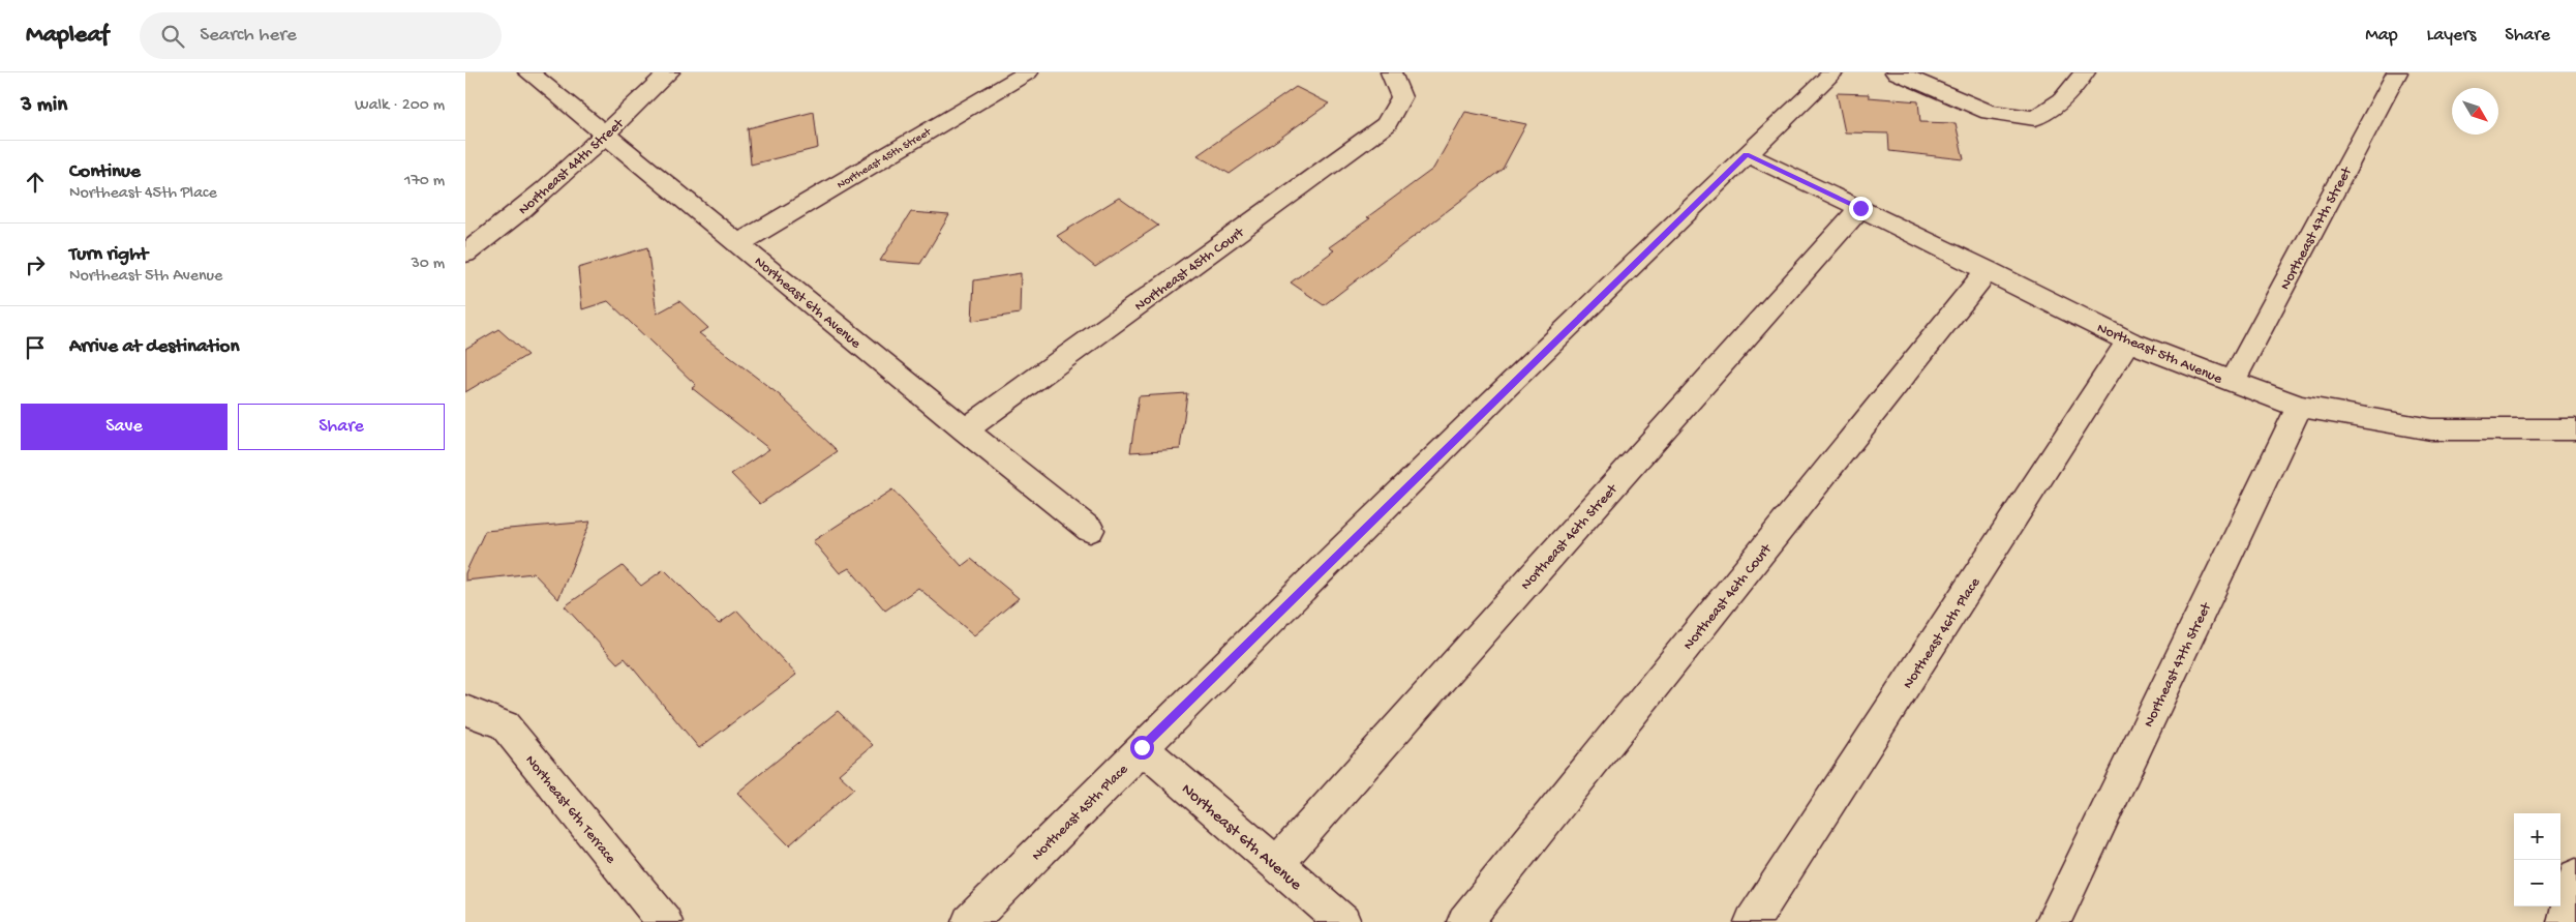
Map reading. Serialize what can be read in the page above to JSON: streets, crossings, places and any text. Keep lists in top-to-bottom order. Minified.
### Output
{"streets":{"street":["Northeast 45th Street","Northeast 44th Street","Northeast 47th Street","Northeast 45th Court","Northeast 6th Avenue","Northeast 5th Avenue","Northeast 46th Street","Northeast 46th Court","Northeast 46th Place","Northeast 6th Terrace","Northeast 45th Place"]},"crossings":[["Northeast 45th Street","Northeast 6th Avenue"],["Northeast 44th Street","Northeast 6th Avenue"],["Northeast 47th Street","Northeast 5th Avenue"],["Northeast 45th Court","Northeast 6th Avenue"],["Northeast 6th Avenue","Northeast 46th Street"],["Northeast 6th Avenue","Northeast 45th Place"],["Northeast 5th Avenue","Northeast 46th Street"],["Northeast 5th Avenue","Northeast 46th Court"],["Northeast 5th Avenue","Northeast 46th Place"],["Northeast 5th Avenue","Northeast 45th Place"]],"north":"bottom right","page":{"header":"Mapleaf","search":"Search here","nav":["Map","Layers","Share"],"heading":["3 min","Walk · 200 m"],"list":[["Continue","Northeast 45th Place","170 m"],["Turn right","Northeast 5th Avenue","30 m"],"Arrive at destination"],"buttons":["Save","Share"],"map_buttons":["+","−"]}}
